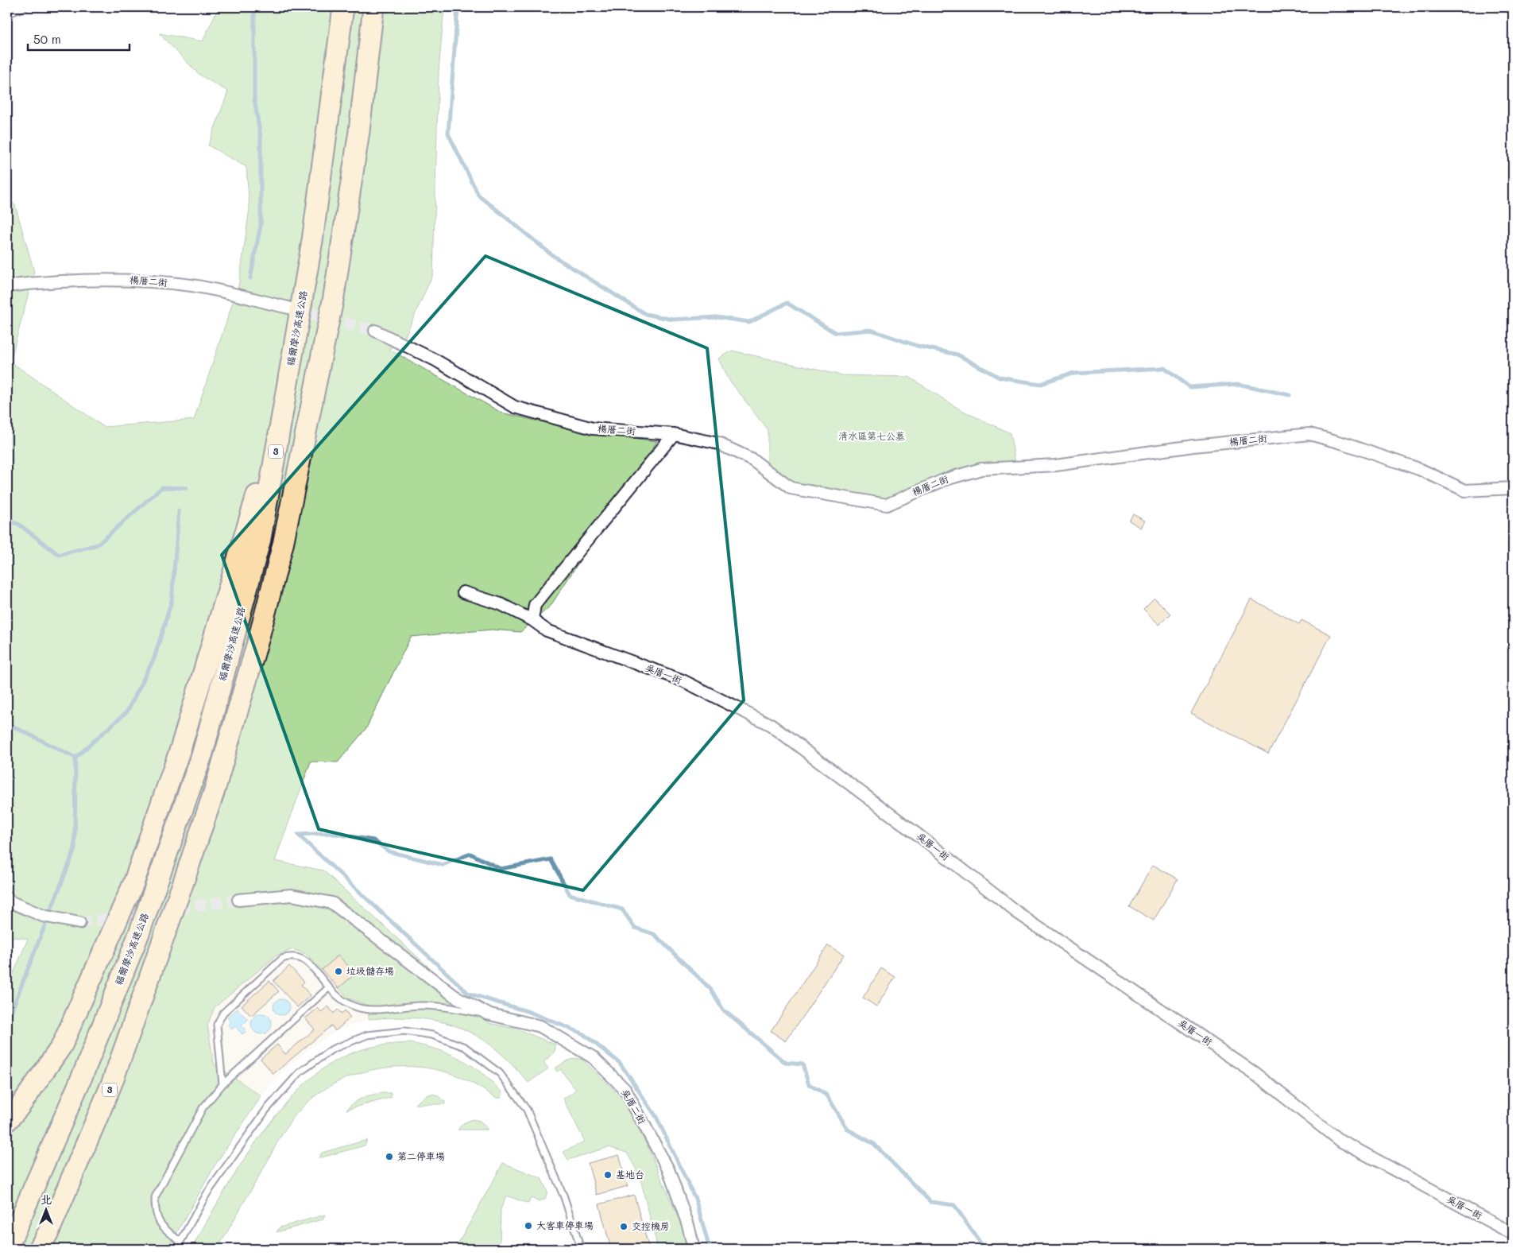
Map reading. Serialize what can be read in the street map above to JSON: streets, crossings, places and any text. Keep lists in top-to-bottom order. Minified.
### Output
{"streets":{"highway":["福爾摩沙高速公路","3"],"street":["楊厝二街","吳厝一街","吳厝二街"]},"parks":["清水區第七公墓"],"places":["垃圾儲存場","第二停車場","基地台","大客車停車場","交控機房"],"scale_bar":"50 m","north":"top"}
